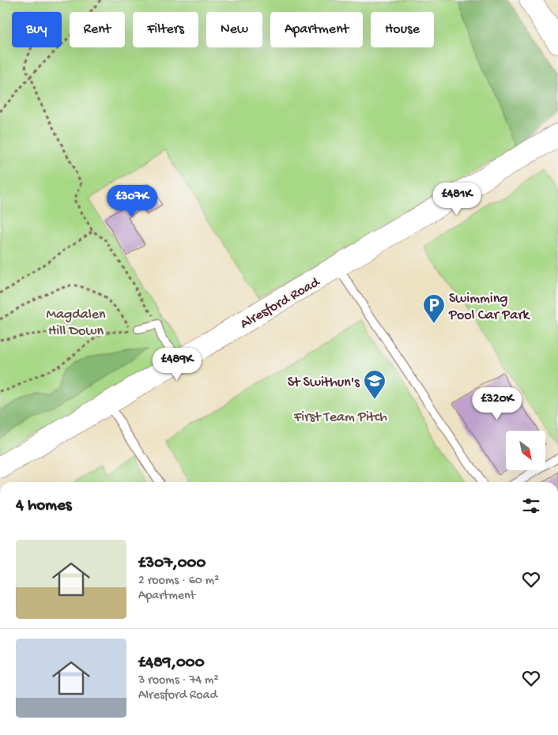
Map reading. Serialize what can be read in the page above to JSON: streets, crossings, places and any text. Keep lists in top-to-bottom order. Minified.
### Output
{"streets":{"main road":["Alresford Road"]},"parks":["Magdalen Hill Down","First Team Pitch"],"places":{"parking":["Swimming Pool Car Park"],"school or university":["St Swithun's"]},"north":"bottom right","page":{"chip":["Buy","Rent","Filters","New","Apartment","House"],"price":["£481K","£307K","£489K","£320K"],"heading":"4 homes","list":[{"name":"£307,000","note":"2 rooms · 60 m² · Apartment"},{"name":"£489,000","note":"3 rooms · 74 m² · Alresford Road"}]}}
